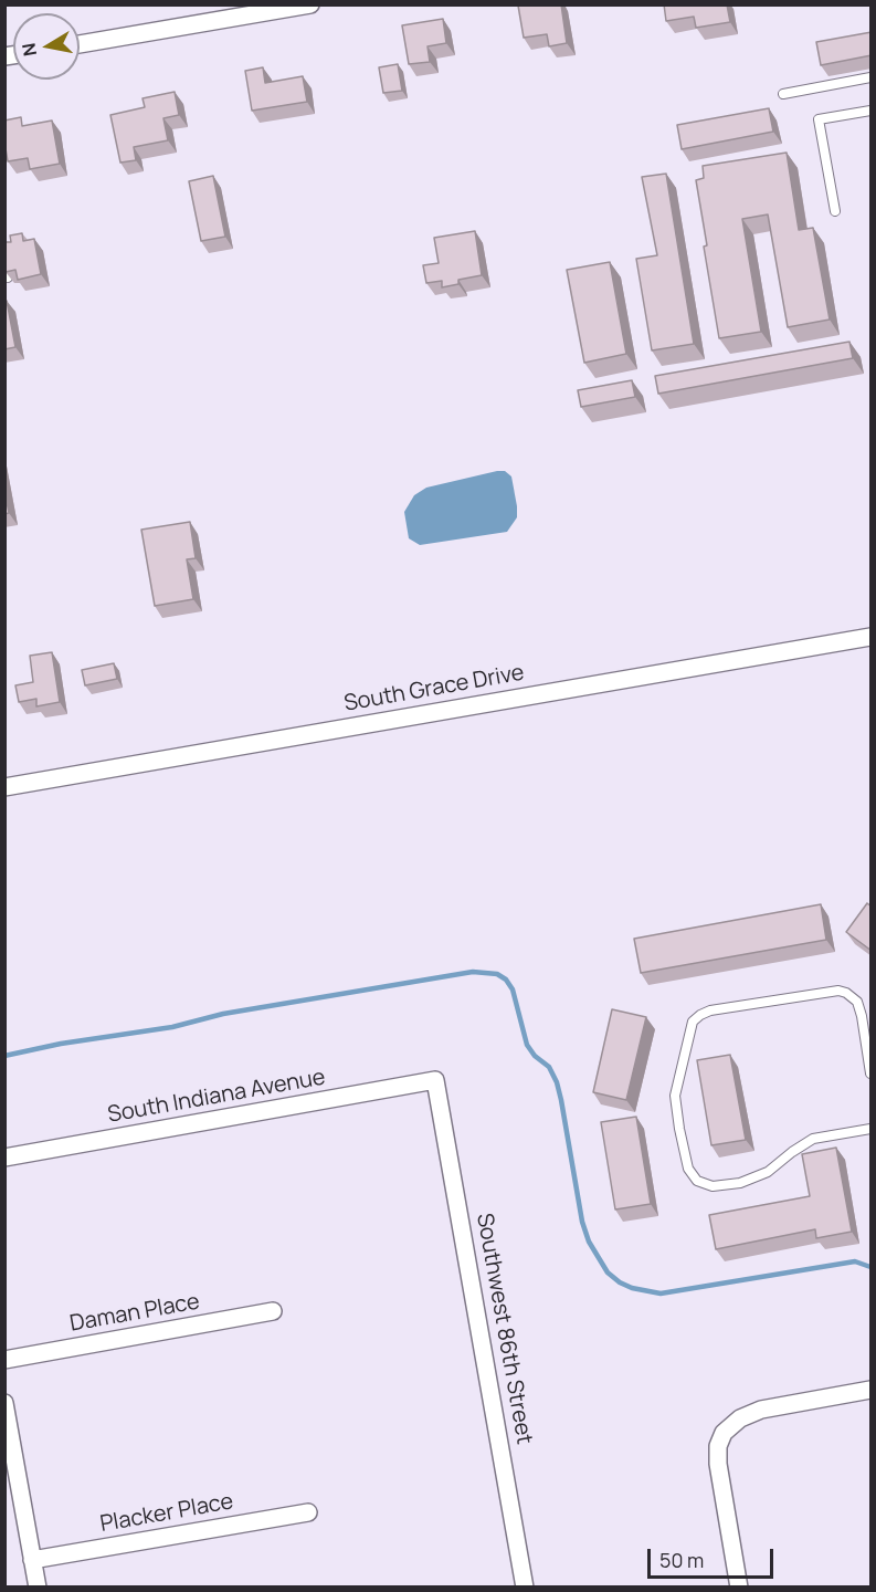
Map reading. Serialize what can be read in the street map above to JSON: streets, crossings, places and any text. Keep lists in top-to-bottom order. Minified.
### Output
{"streets":{"street":["South Grace Drive","South Indiana Avenue","Daman Place","Southwest 86th Street","Placker Place"]},"crossings":[["South Indiana Avenue","Southwest 86th Street"]],"scale_bar":"50 m","north":"left"}
